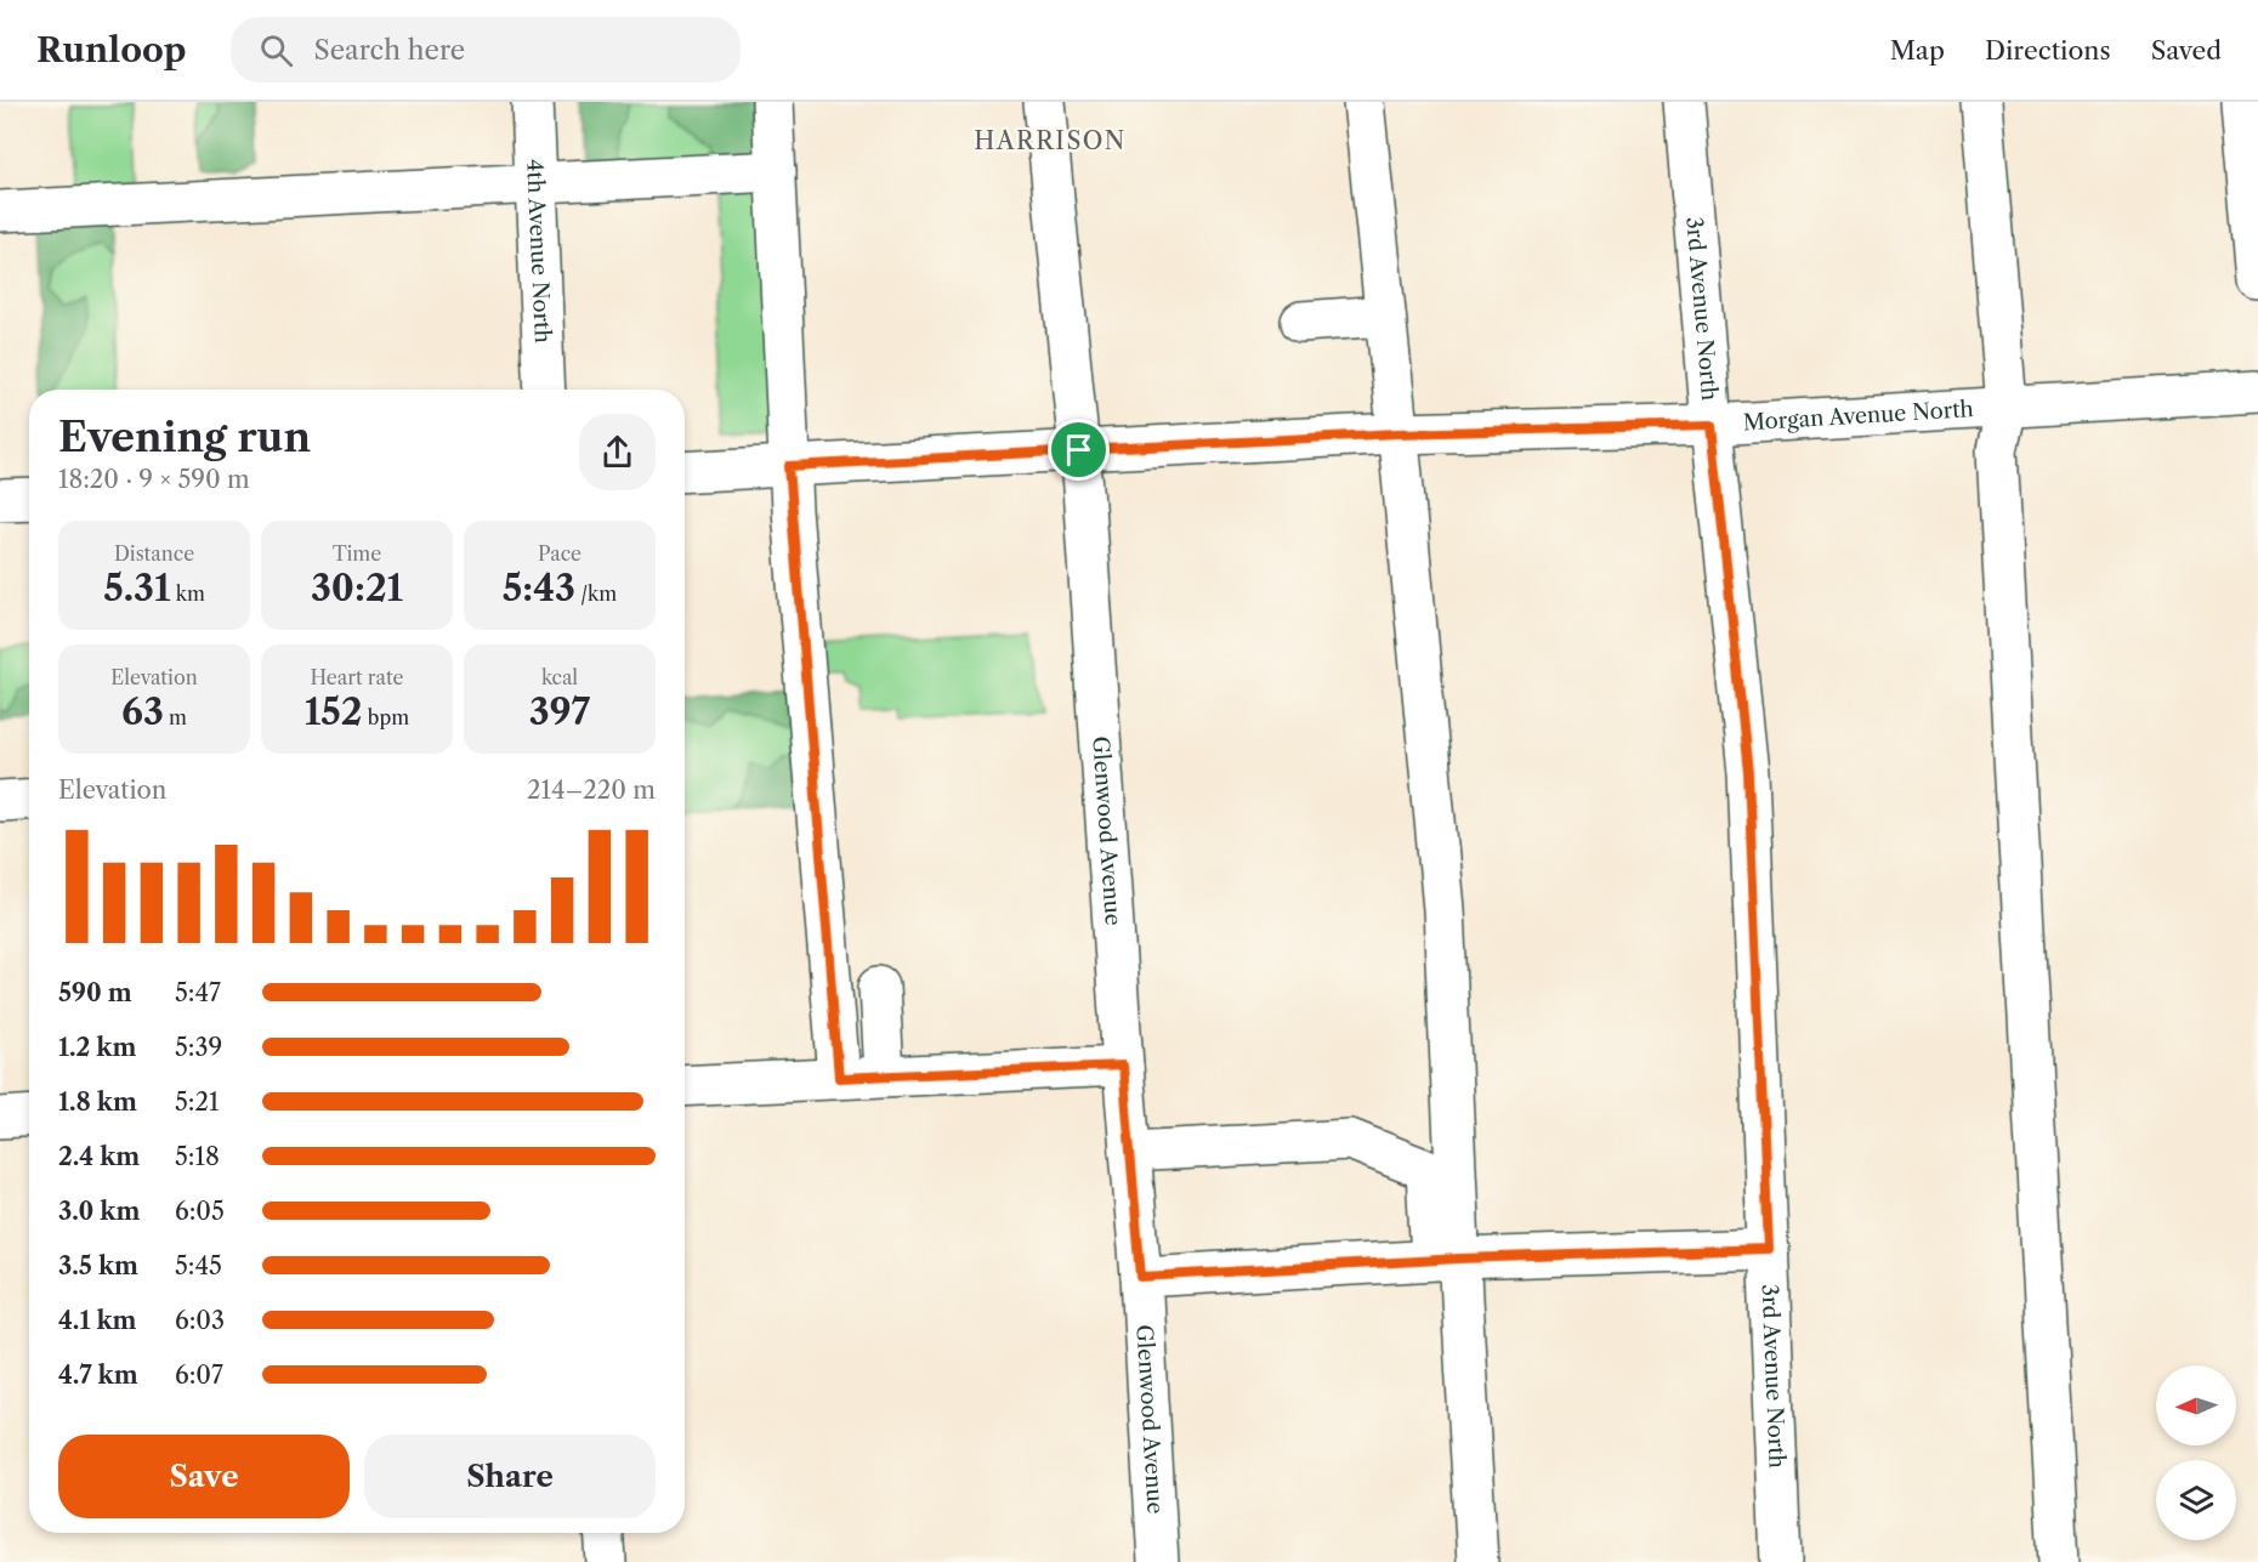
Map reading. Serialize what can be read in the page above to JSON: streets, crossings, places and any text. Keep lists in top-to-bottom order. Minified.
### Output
{"streets":{"street":["4th Avenue North","3rd Avenue North","Morgan Avenue North","Glenwood Avenue"]},"crossings":[["3rd Avenue North","Morgan Avenue North"],["Morgan Avenue North","Glenwood Avenue"]],"districts":["HARRISON"],"north":"left","page":{"header":"Runloop","search":"Search here","nav":["Map","Directions","Saved"],"heading":["Evening run","18:20 · 9 × 590 m"],"stats":[["Distance","5.31 km"],["Time","30:21"],["Pace","5:43 /km"],["Elevation","63 m"],["Heart rate","152 bpm"],["kcal","397"]],"chart":["Elevation","214–220 m"],"list":[{"name":"590 m","note":"5:47"},{"name":"1.2 km","note":"5:39"},{"name":"1.8 km","note":"5:21"},{"name":"2.4 km","note":"5:18"},{"name":"3.0 km","note":"6:05"},{"name":"3.5 km","note":"5:45"},{"name":"4.1 km","note":"6:03"},{"name":"4.7 km","note":"6:07"}],"buttons":["Save","Share"]}}
